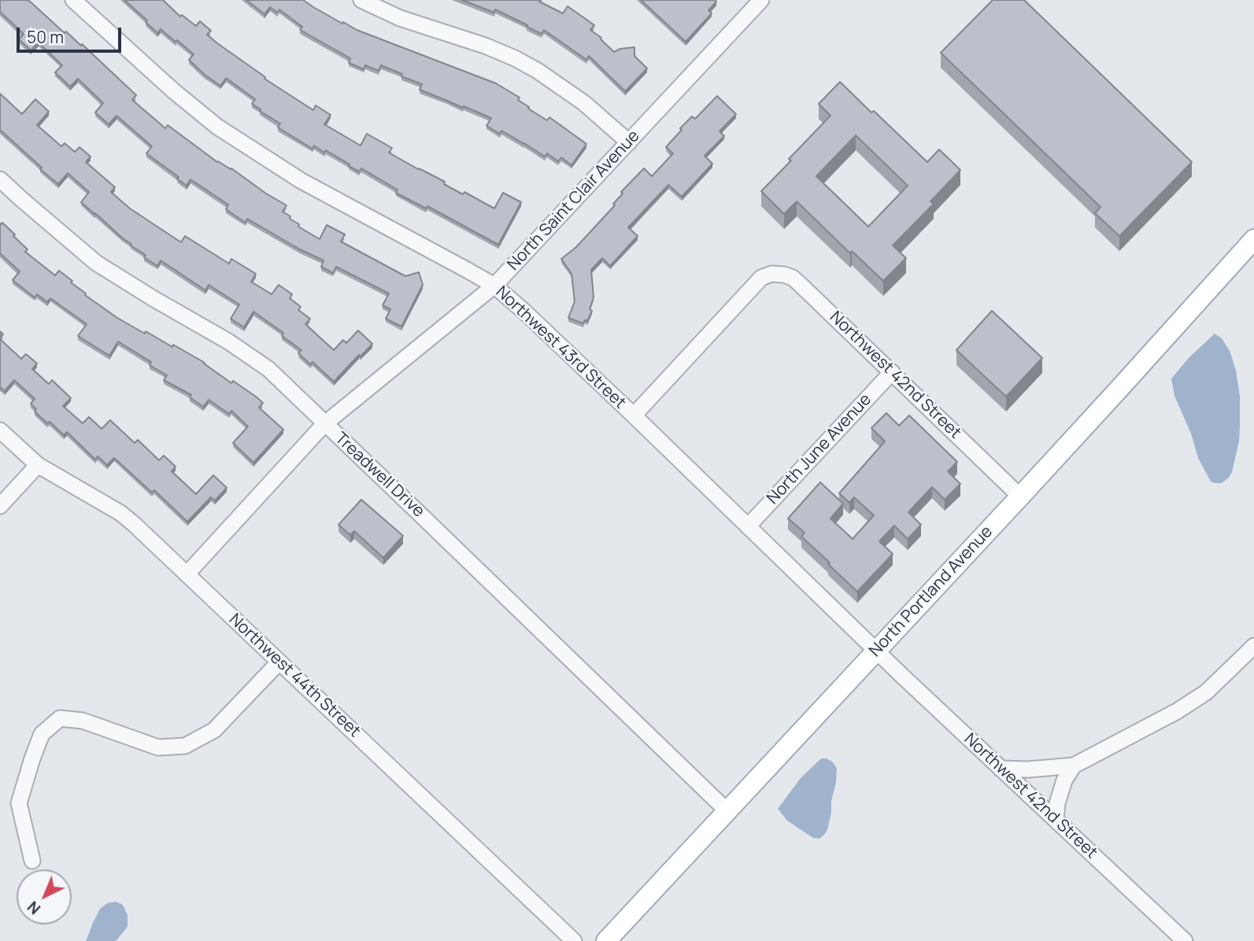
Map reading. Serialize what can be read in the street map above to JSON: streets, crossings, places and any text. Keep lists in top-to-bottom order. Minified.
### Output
{"streets":{"main road":["North Portland Avenue"],"street":["North Saint Clair Avenue","Northwest 43rd Street","Northwest 42nd Street","North June Avenue","Treadwell Drive","Northwest 44th Street"]},"crossings":[["North Saint Clair Avenue","Northwest 43rd Street"],["North Saint Clair Avenue","Treadwell Drive"],["North Saint Clair Avenue","Northwest 44th Street"],["Northwest 43rd Street","Northwest 42nd Street"],["Northwest 43rd Street","North June Avenue"],["Northwest 43rd Street","North Portland Avenue"],["Northwest 42nd Street","North June Avenue"],["Northwest 42nd Street","North Portland Avenue"],["Treadwell Drive","North Portland Avenue"]],"scale_bar":"50 m","north":"bottom left"}
